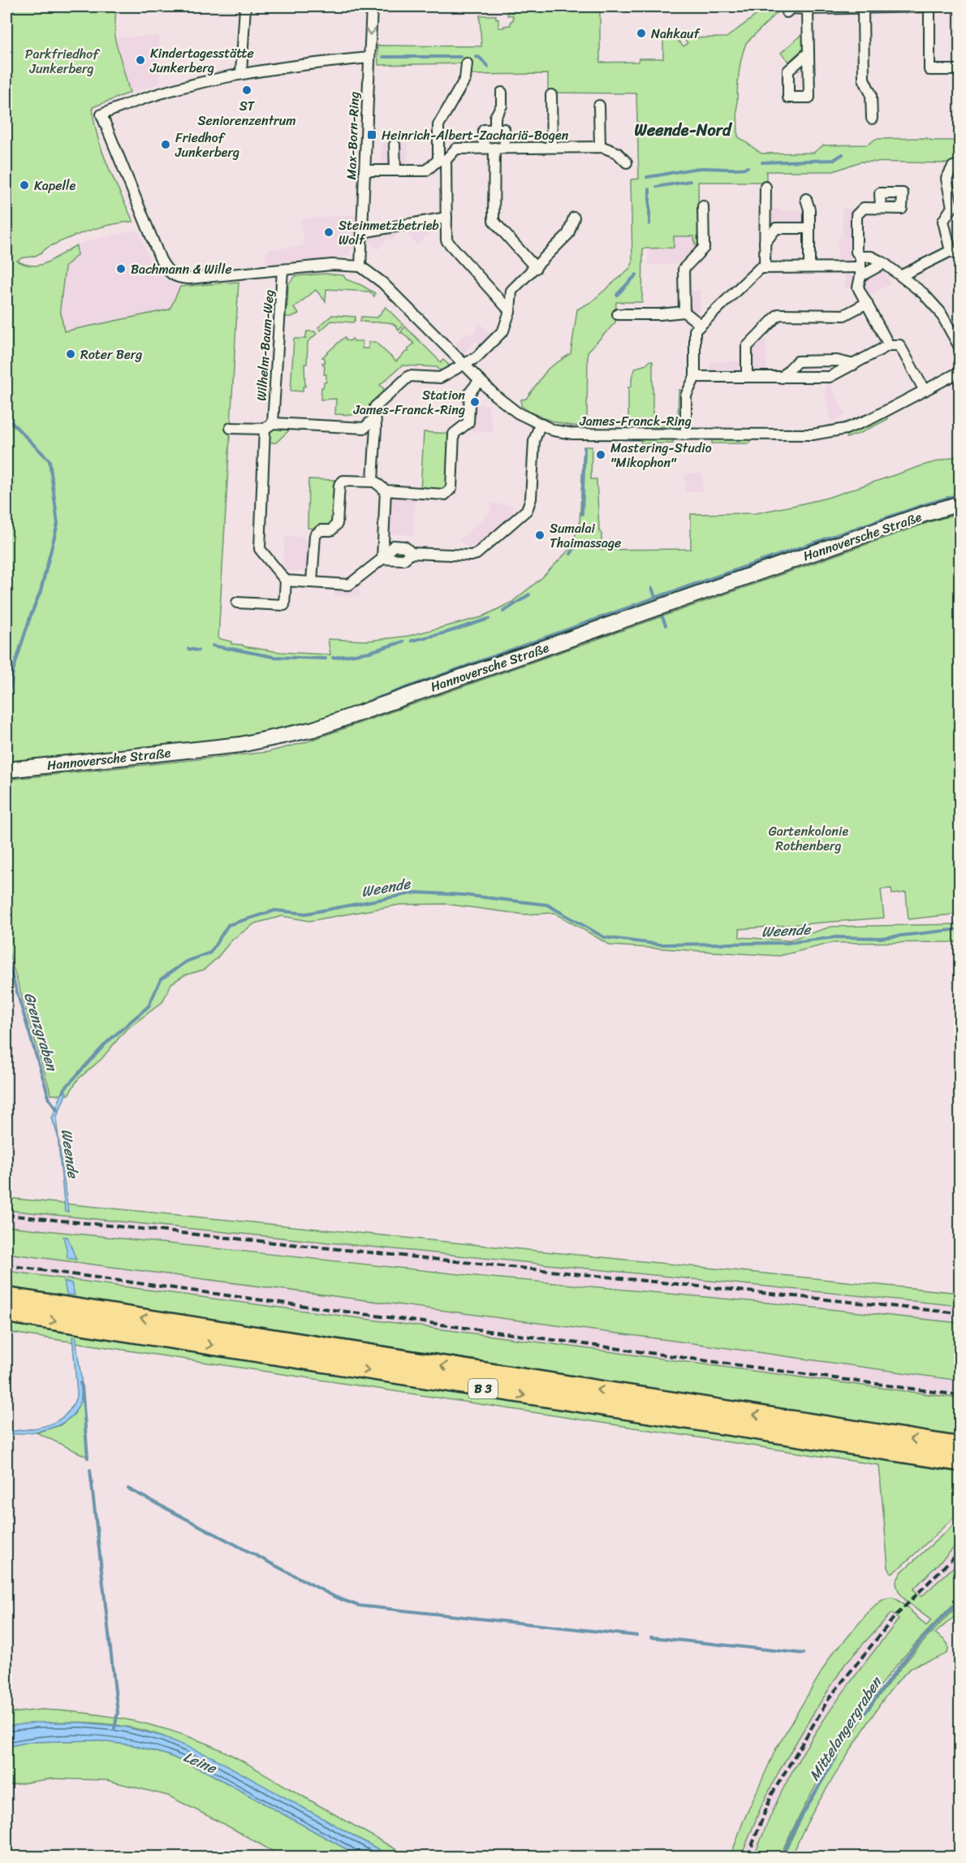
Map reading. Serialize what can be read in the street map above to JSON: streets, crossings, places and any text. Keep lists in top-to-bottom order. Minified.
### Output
{"streets":{"highway":["B 3"],"street":["Max-Born-Ring","Wilhelm-Baum-Weg","James-Franck-Ring","Hannoversche Straße"]},"crossings":[["Max-Born-Ring","James-Franck-Ring"]],"districts":["Weende-Nord"],"water":["Weende","Grenzgraben","Mittelangergraben","Leine"],"parks":["Parkfriedhof Junkerberg","Gartenkolonie Rothenberg"],"places":{"other":["Nahkauf","Kindertagesstätte Junkerberg","ST Seniorenzentrum","Friedhof Junkerberg","Kapelle","Steinmetzbetrieb Wolf","Bachmann & Wille","Roter Berg","Station James-Franck-Ring","Mastering-Studio \"Mikophon\"","Sumalai Thaimassage"],"transit":["Heinrich-Albert-Zachariä-Bogen"]}}
